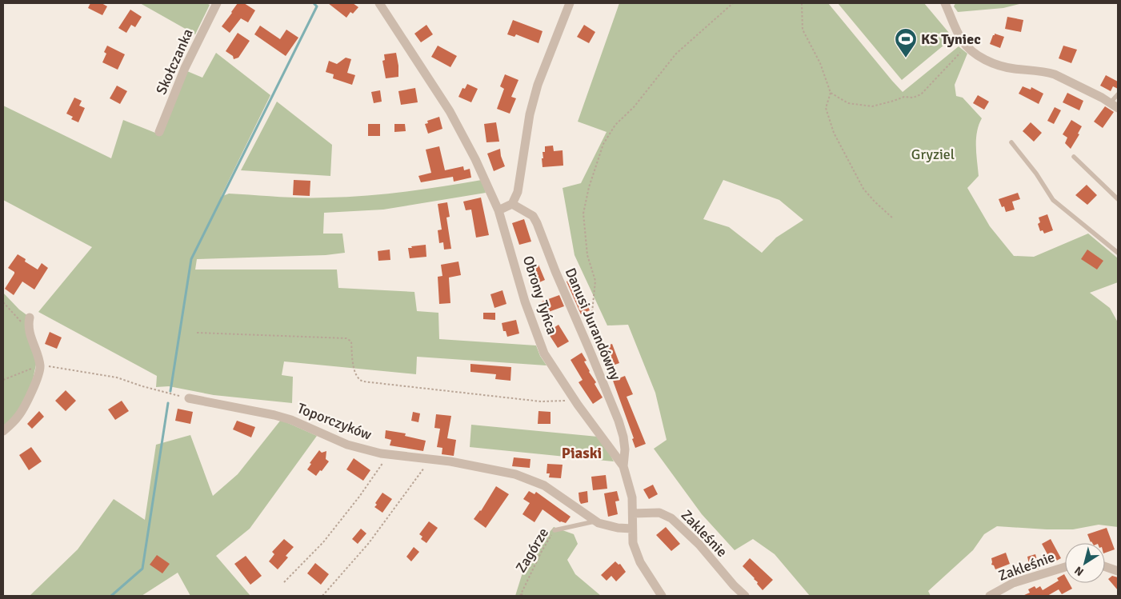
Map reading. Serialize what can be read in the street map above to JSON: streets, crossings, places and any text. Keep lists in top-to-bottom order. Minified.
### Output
{"streets":{"street":["Skołczanka","Obrony Tyńca","Danusi Jurandówny","Toporczyków","Zakleśnie"],"lane":["Zagórze"]},"crossings":[["Obrony Tyńca","Danusi Jurandówny"],["Obrony Tyńca","Toporczyków"],["Obrony Tyńca","Zakleśnie"],["Toporczyków","Zagórze"]],"districts":["Piaski"],"parks":["Gryziel"],"places":{"sports":["KS Tyniec"]},"north":"bottom left"}
